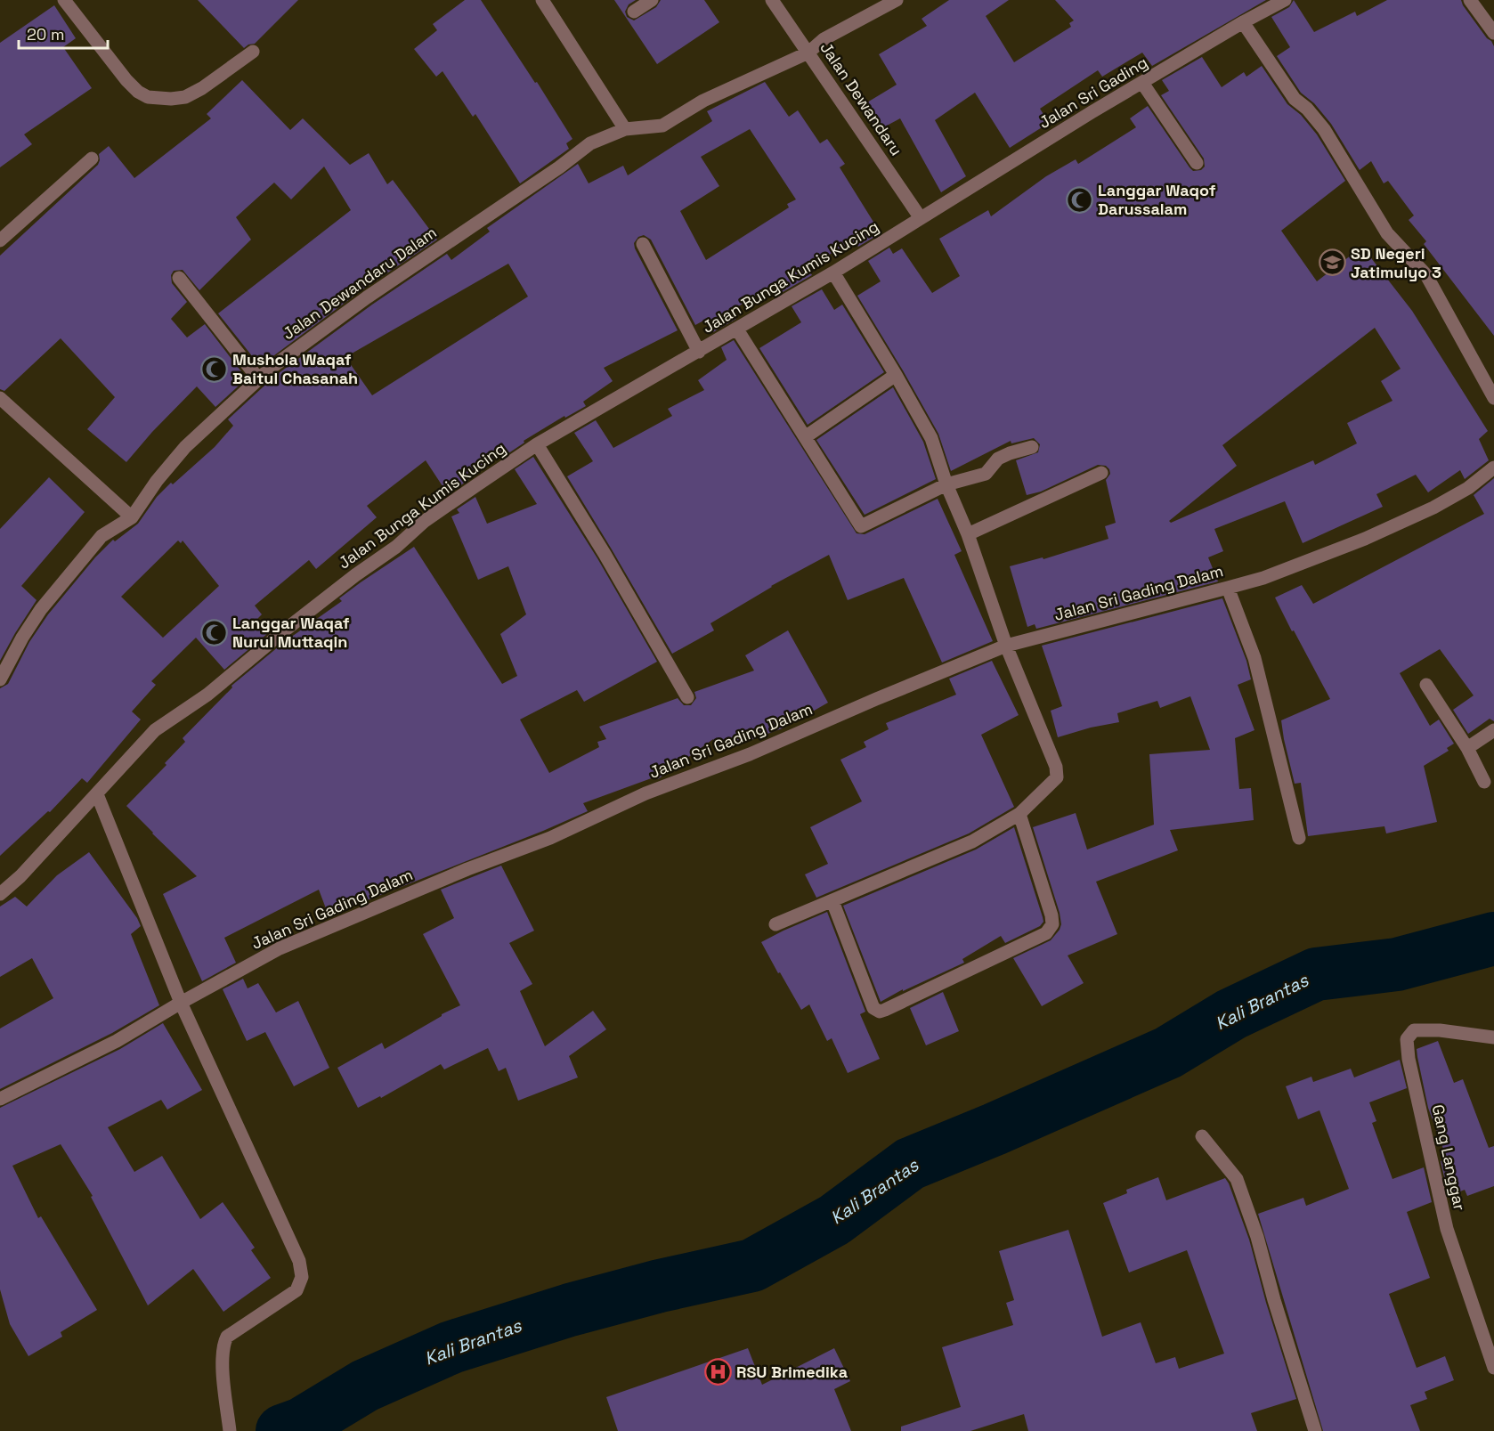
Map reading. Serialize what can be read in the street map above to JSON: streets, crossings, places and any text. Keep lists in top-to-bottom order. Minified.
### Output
{"streets":{"street":["Jalan Sri Gading","Jalan Dewandaru","Jalan Bunga Kumis Kucing","Jalan Dewandaru Dalam","Jalan Sri Gading Dalam","Gang Langgar"]},"crossings":[["Jalan Sri Gading","Jalan Dewandaru"],["Jalan Sri Gading","Jalan Bunga Kumis Kucing"],["Jalan Dewandaru","Jalan Bunga Kumis Kucing"],["Jalan Dewandaru","Jalan Dewandaru Dalam"]],"water":["Kali Brantas"],"places":{"mosque":["Langgar Waqof Darussalam","Mushola Waqaf Baitul Chasanah","Langgar Waqaf Nurul Muttaqin"],"school or university":["SD Negeri Jatimulyo 3"],"hospital":["RSU Brimedika"]},"scale_bar":"20 m"}
